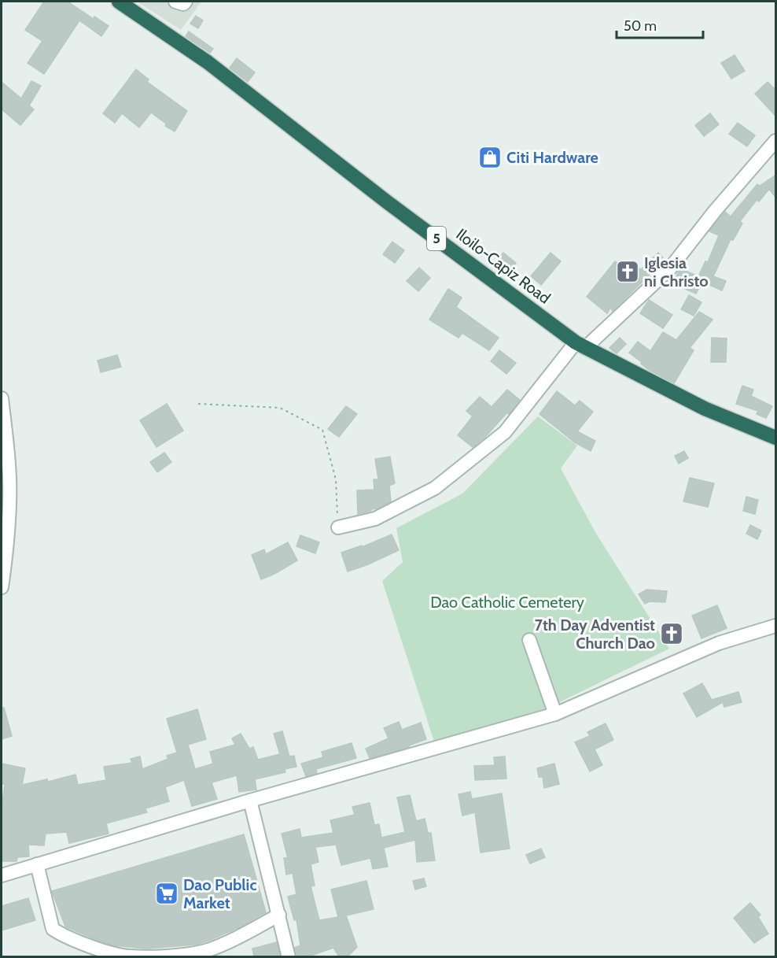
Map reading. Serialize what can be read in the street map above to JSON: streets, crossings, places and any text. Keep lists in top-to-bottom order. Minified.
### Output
{"streets":{"highway":["5","Iloilo-Capiz Road"]},"parks":["Dao Catholic Cemetery"],"places":{"shop":["Citi Hardware"],"church":["Iglesia ni Christo","7th Day Adventist Church Dao"],"supermarket":["Dao Public Market"]},"scale_bar":"50 m"}
